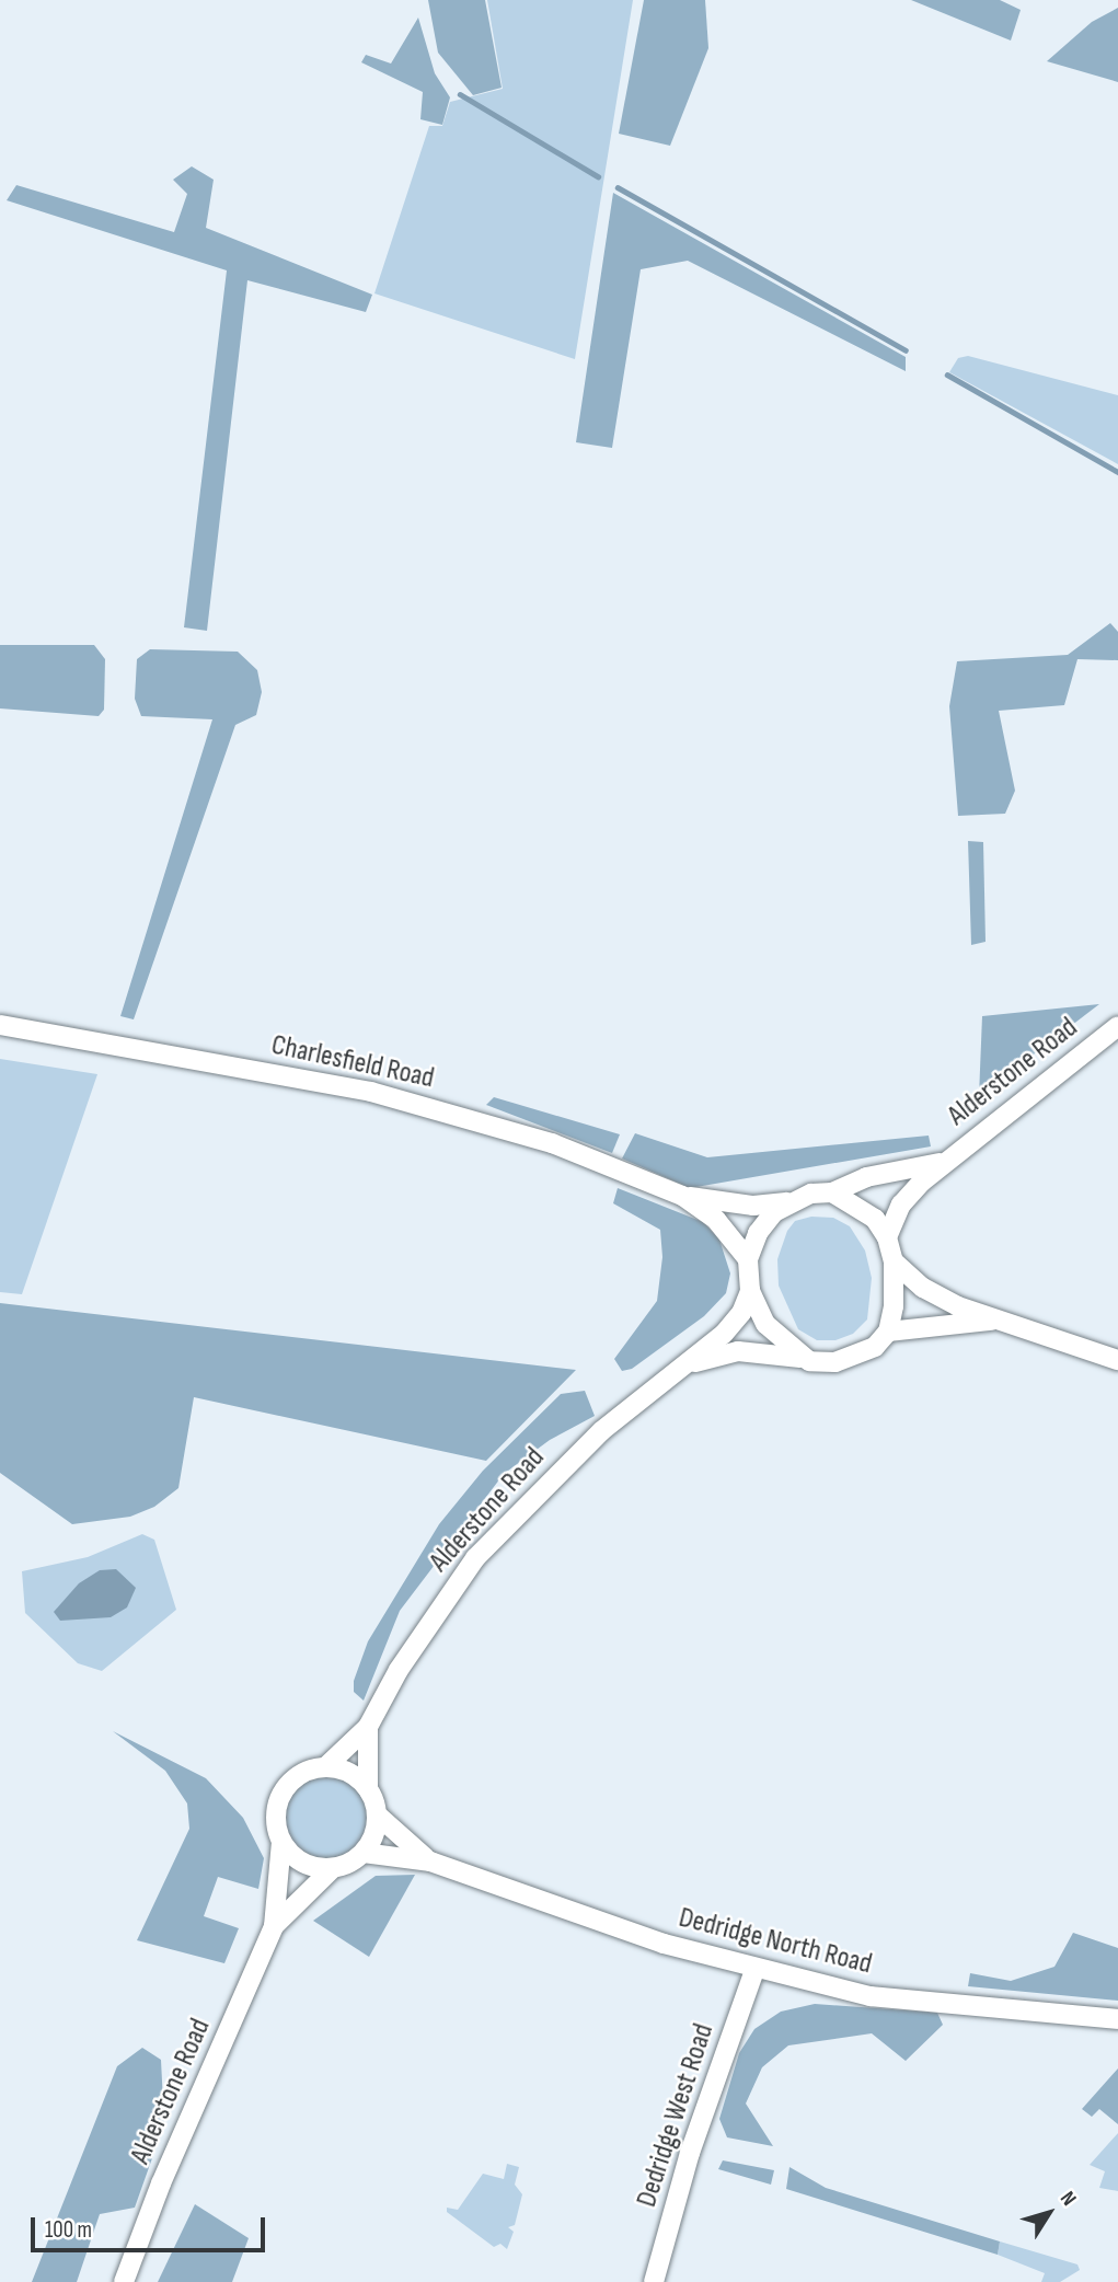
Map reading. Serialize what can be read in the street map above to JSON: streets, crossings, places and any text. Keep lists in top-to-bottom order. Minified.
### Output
{"streets":{"street":["Charlesfield Road","Alderstone Road","Dedridge North Road","Dedridge West Road"]},"crossings":[["Charlesfield Road","Alderstone Road"],["Alderstone Road","Dedridge North Road"],["Dedridge North Road","Dedridge West Road"]],"scale_bar":"100 m","north":"top right"}
